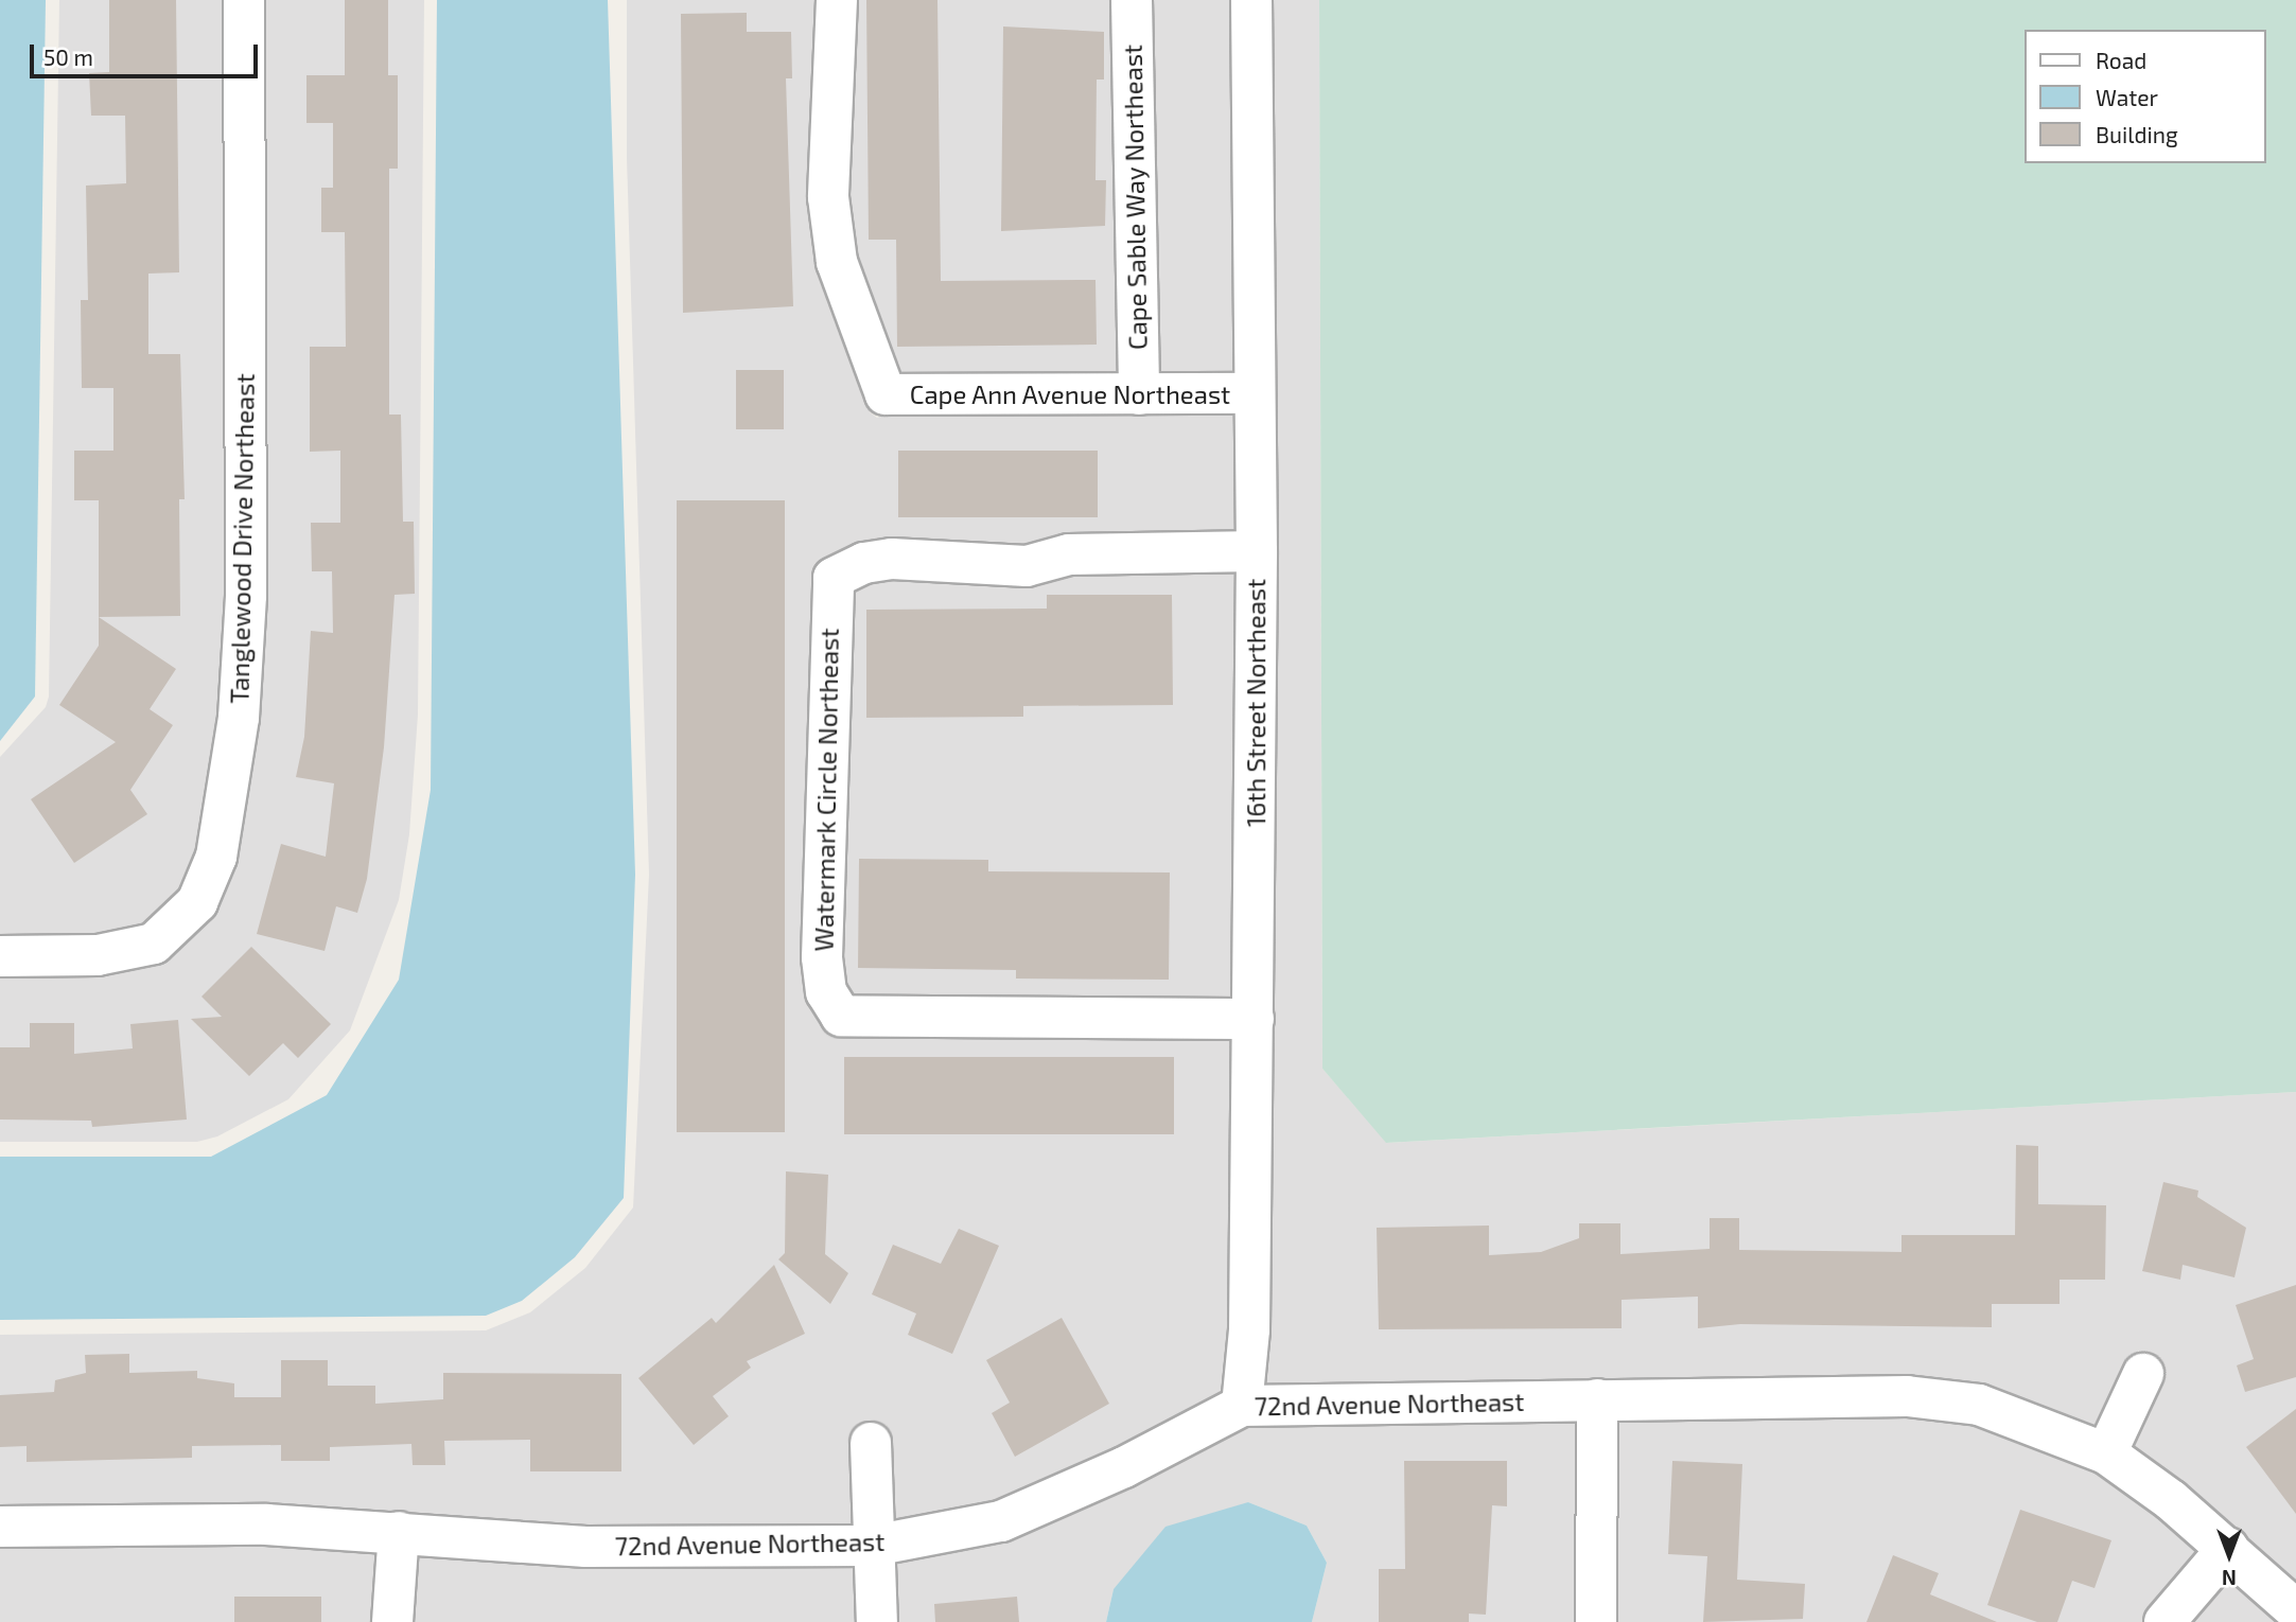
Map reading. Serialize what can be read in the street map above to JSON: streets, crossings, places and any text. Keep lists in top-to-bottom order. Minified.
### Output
{"streets":{"street":["Cape Sable Way Northeast","Cape Ann Avenue Northeast","Tanglewood Drive Northeast","16th Street Northeast","Watermark Circle Northeast","72nd Avenue Northeast"]},"crossings":[["Cape Sable Way Northeast","Cape Ann Avenue Northeast"],["Cape Ann Avenue Northeast","16th Street Northeast"],["16th Street Northeast","Watermark Circle Northeast"],["16th Street Northeast","72nd Avenue Northeast"]],"legend":["Road","Water","Building"],"scale_bar":"50 m","north":"bottom"}
